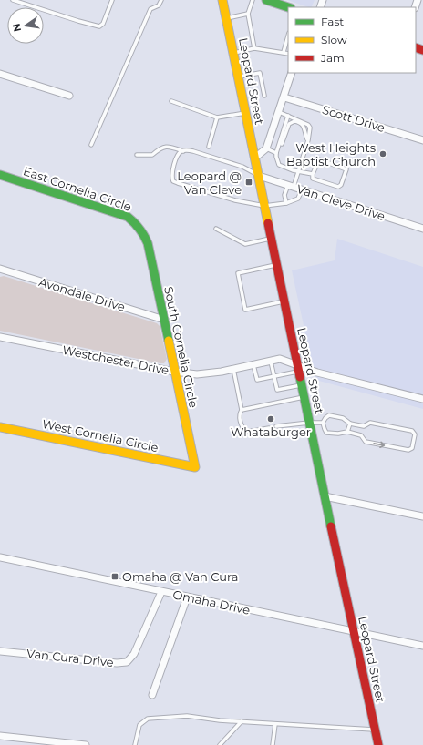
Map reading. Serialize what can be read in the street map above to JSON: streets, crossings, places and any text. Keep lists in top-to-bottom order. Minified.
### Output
{"streets":{"main road":["Leopard Street","East Cornelia Circle","South Cornelia Circle","West Cornelia Circle"],"street":["Scott Drive","Van Cleve Drive","Avondale Drive","Westchester Drive","Omaha Drive","Van Cura Drive"]},"crossings":[["Leopard Street","Van Cleve Drive"],["Leopard Street","Westchester Drive"],["Leopard Street","Omaha Drive"],["East Cornelia Circle","South Cornelia Circle"],["Avondale Drive","South Cornelia Circle"],["South Cornelia Circle","Westchester Drive"],["South Cornelia Circle","West Cornelia Circle"],["Omaha Drive","Van Cura Drive"]],"places":{"other":["West Heights Baptist Church","Whataburger"],"transit":["Leopard @ Van Cleve","Omaha @ Van Cura"]},"legend":["Fast","Slow","Jam"],"north":"left"}
